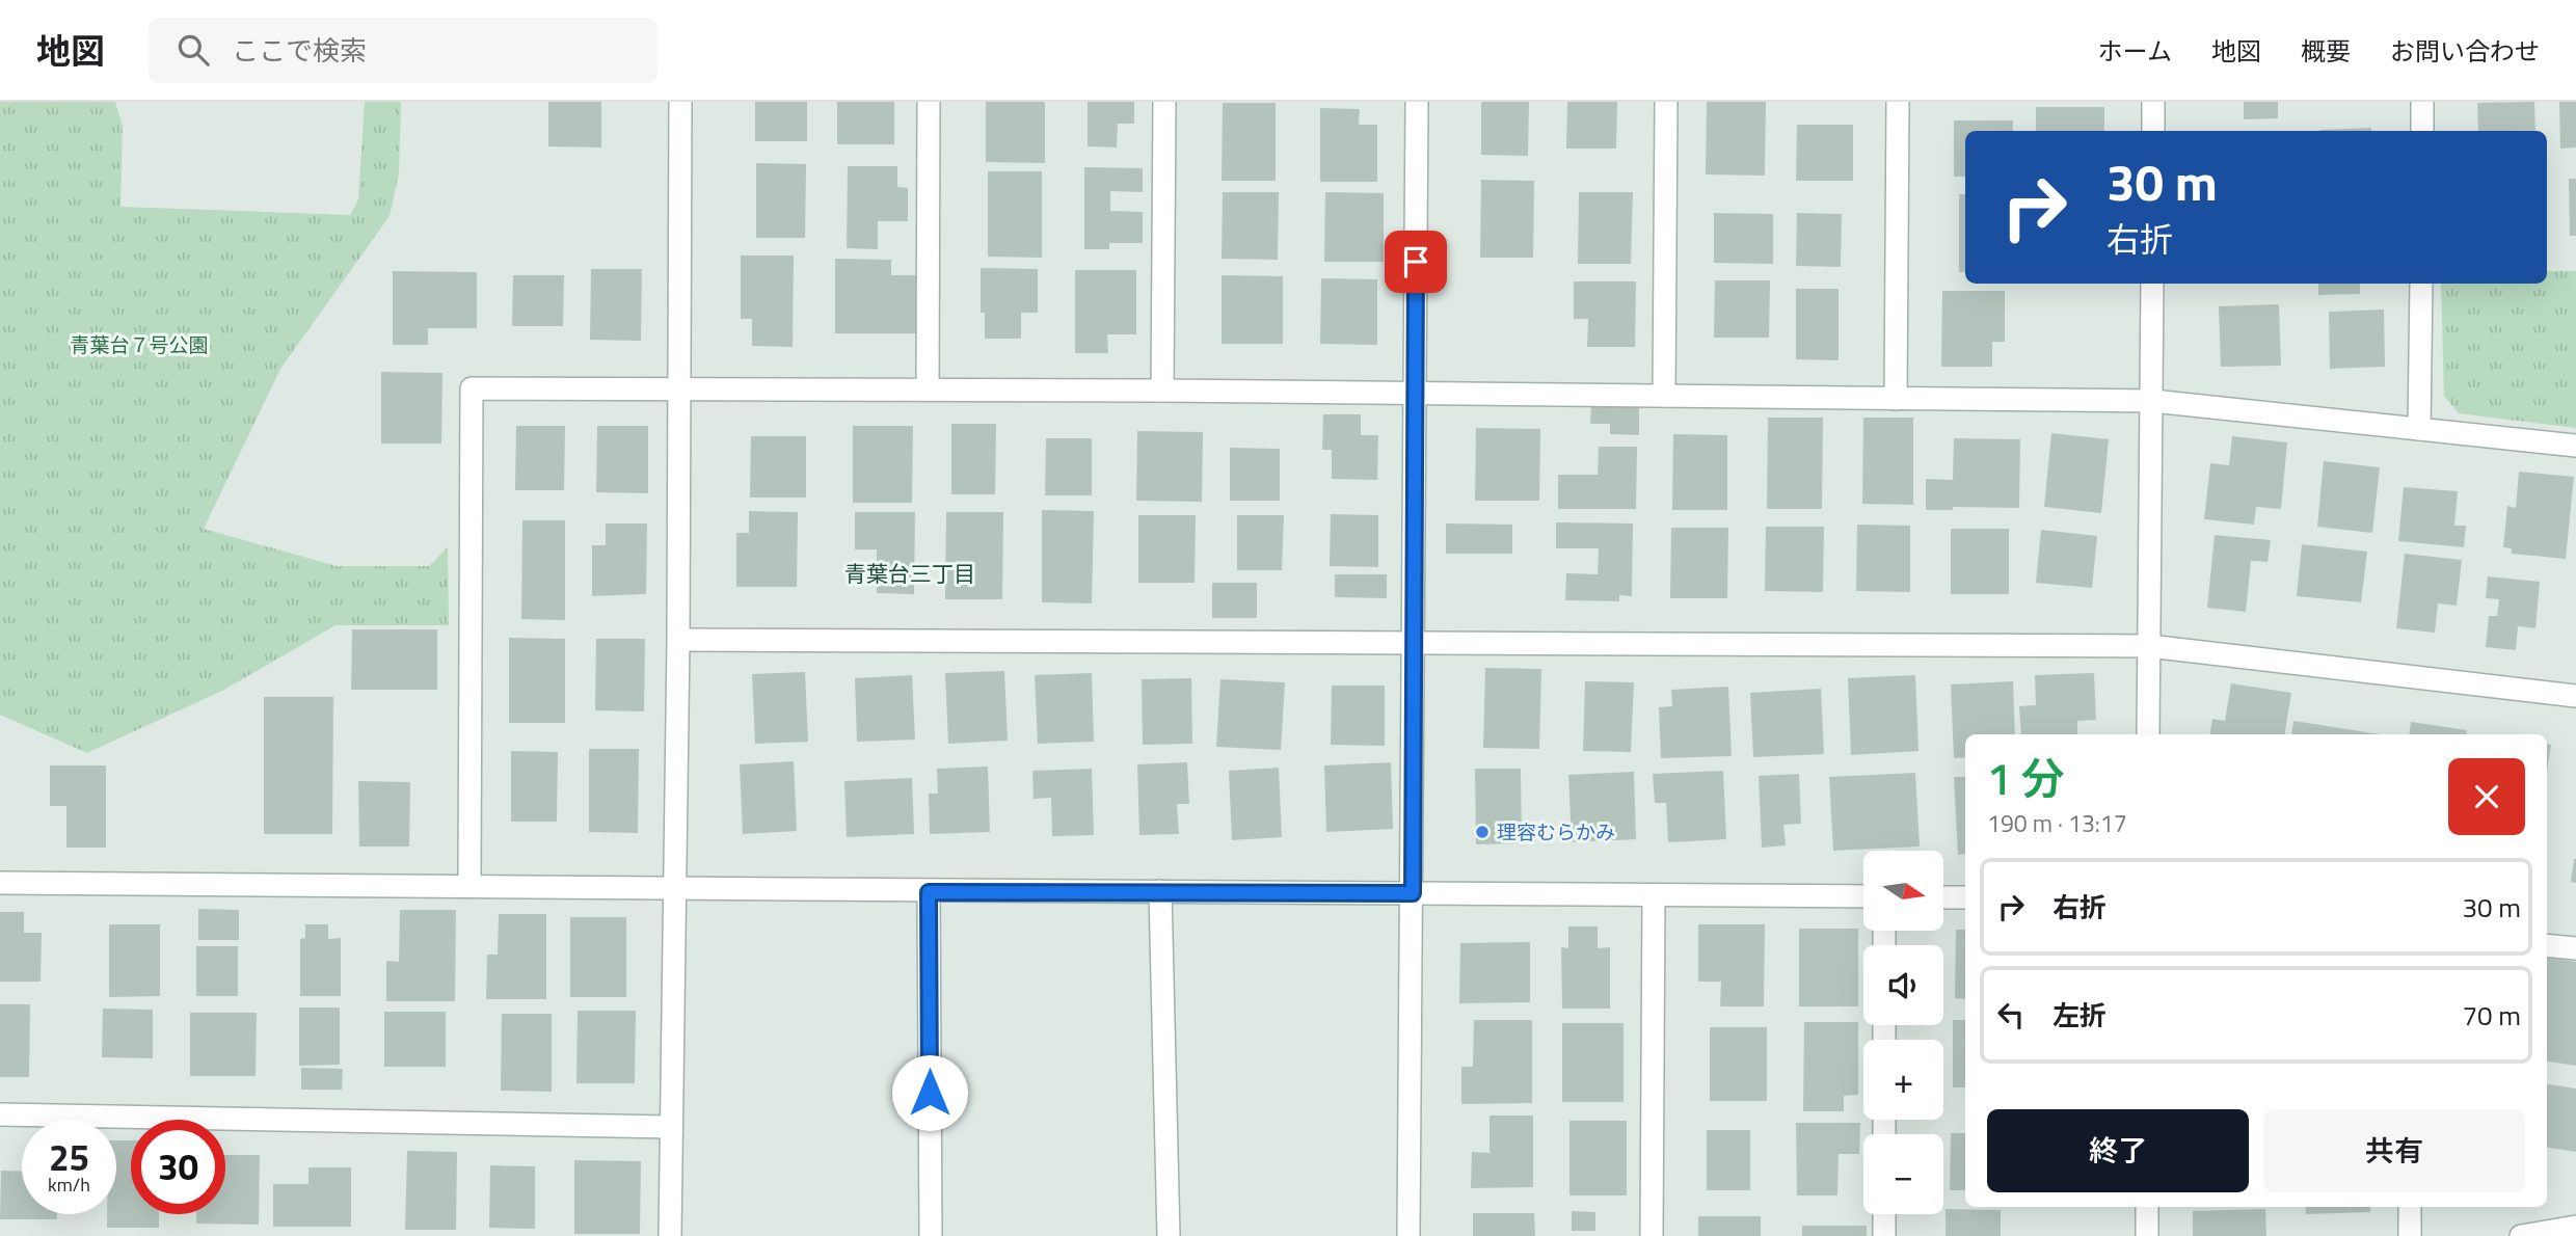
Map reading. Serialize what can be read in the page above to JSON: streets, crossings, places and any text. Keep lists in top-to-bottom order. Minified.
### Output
{"districts":["青葉台三丁目"],"parks":["青葉台７号公園"],"places":["理容むらかみ"],"north":"right","page":{"header":"地図","search":"ここで検索","nav":["ホーム","地図","概要","お問い合わせ"],"turn":["30 m","右折"],"heading":["1 分","190 m · 13:17"],"map_buttons":["+","−"],"list":[{"name":"右折","value":"30 m"},{"name":"左折","value":"70 m"}],"buttons":["終了","共有"],"speed":"25 km/h","limit":"30"}}
